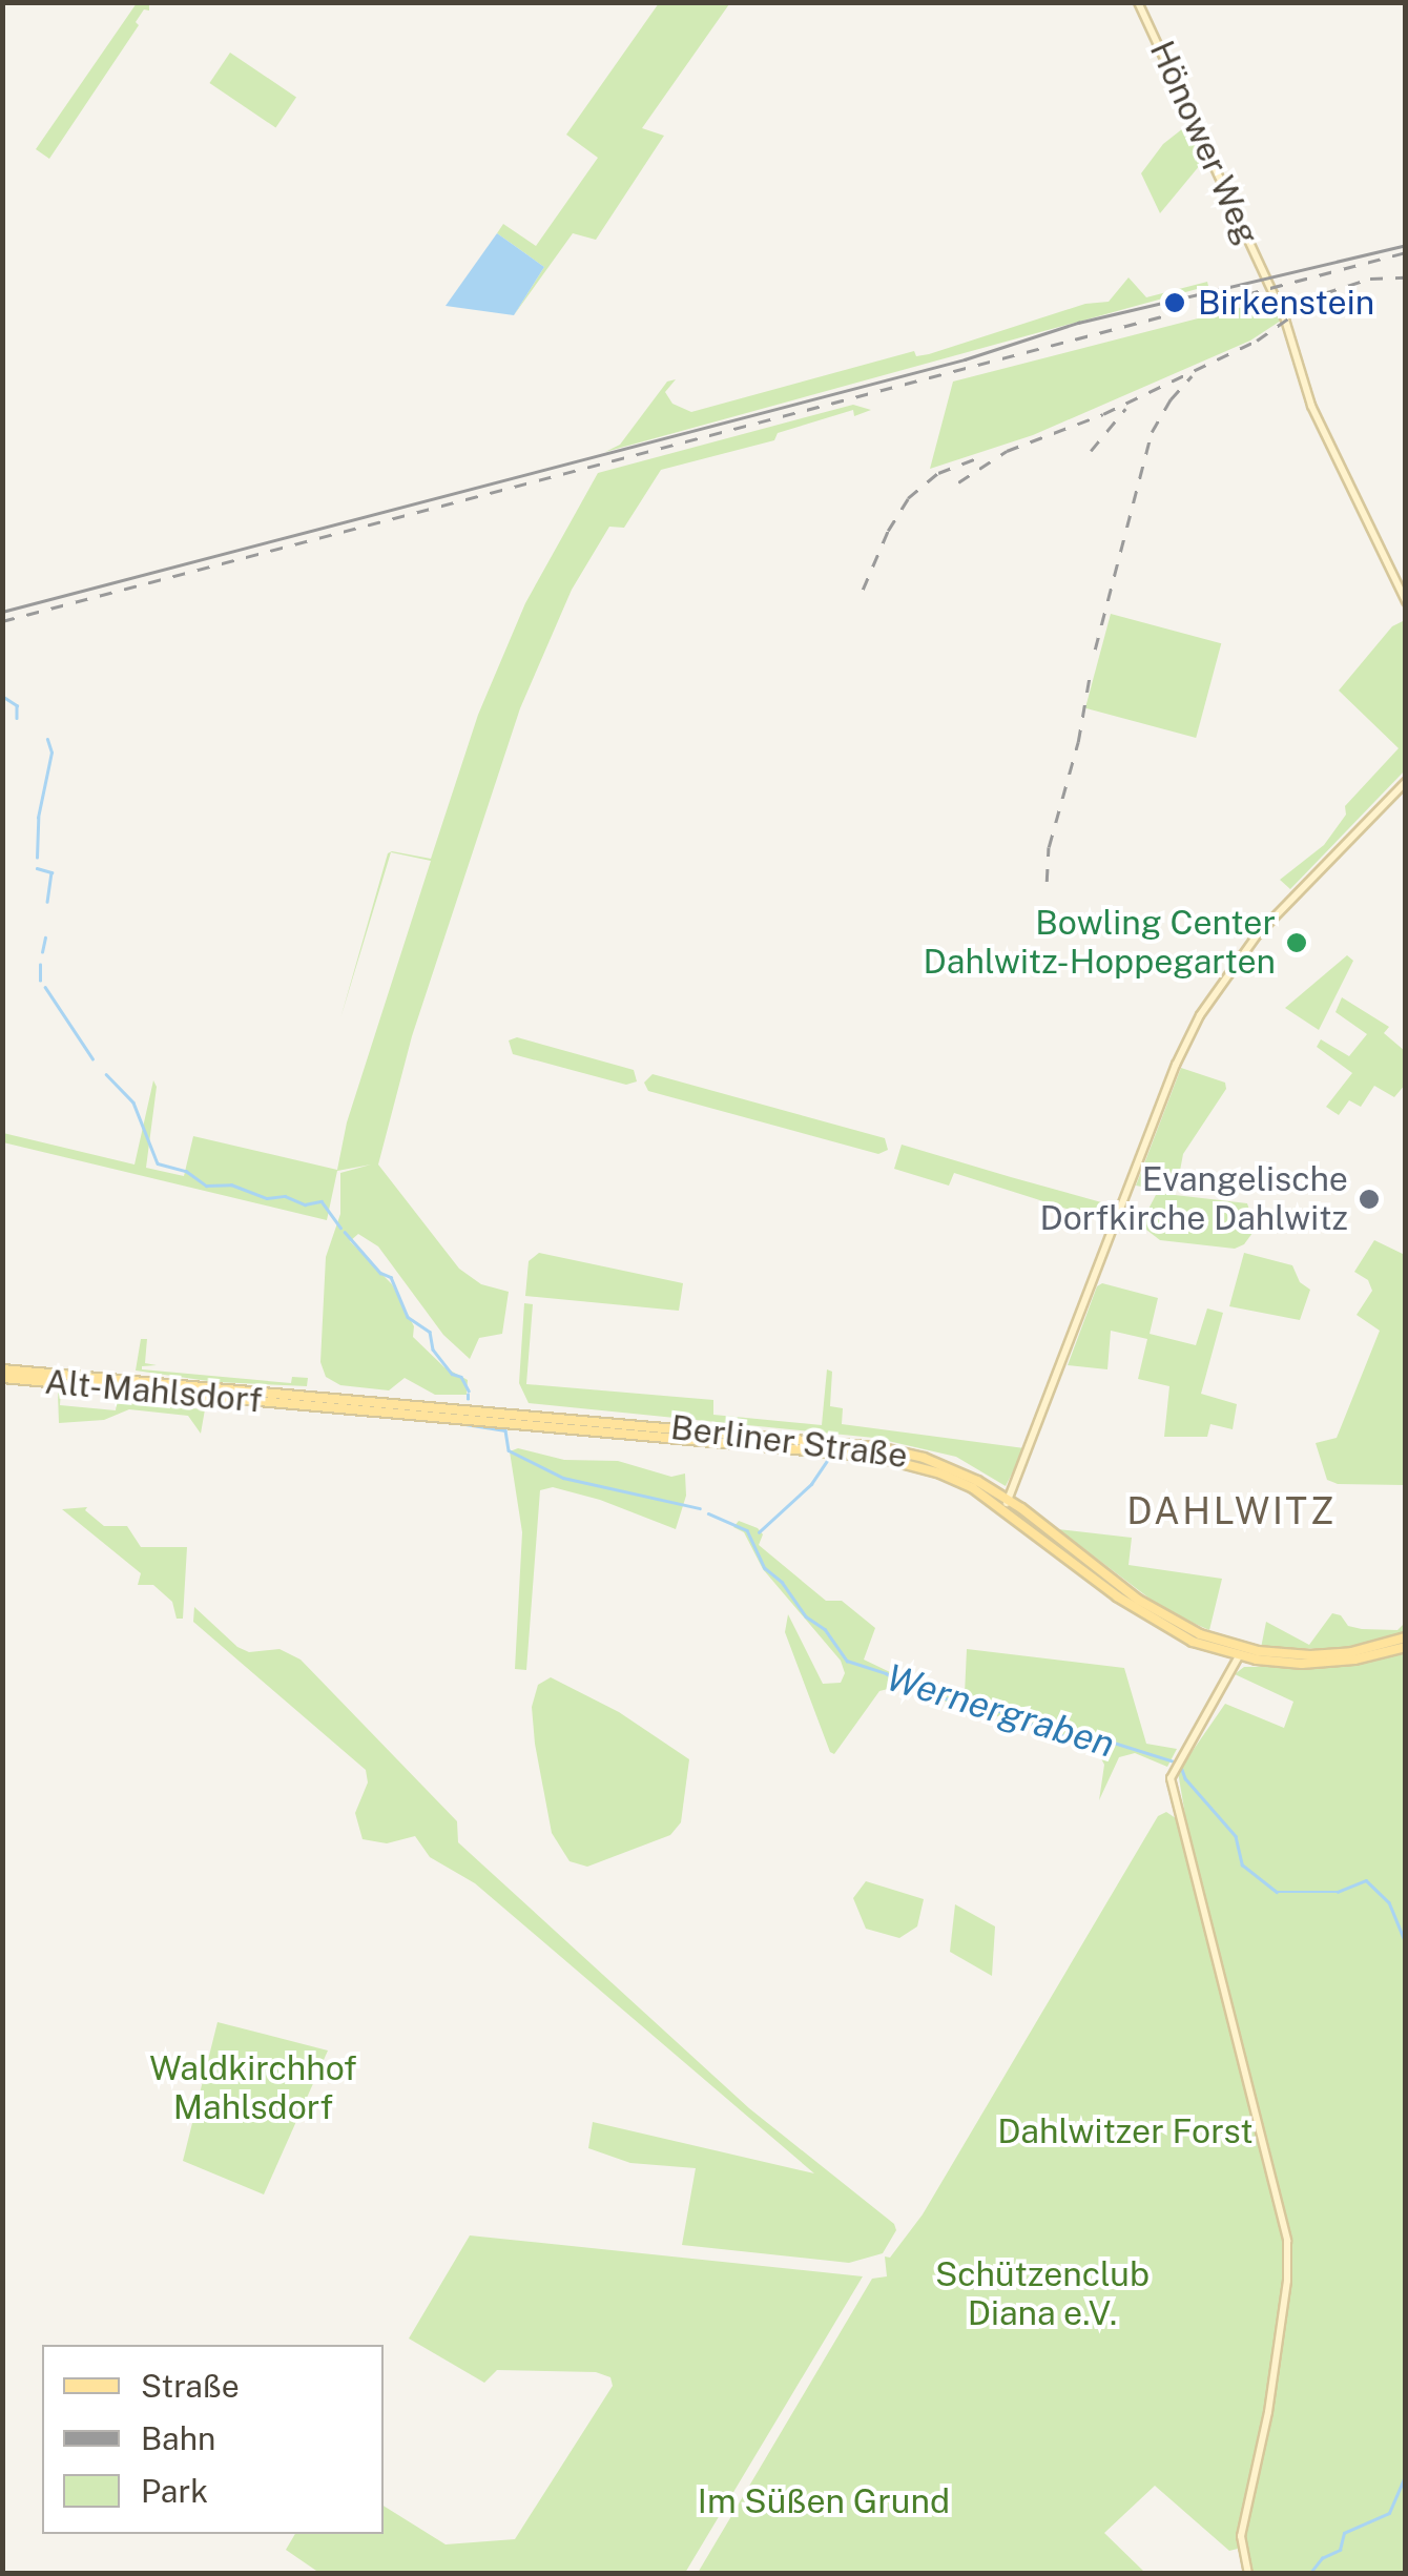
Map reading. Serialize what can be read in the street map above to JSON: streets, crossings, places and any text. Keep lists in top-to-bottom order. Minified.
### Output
{"streets":{"main road":["Hönower Weg","Alt-Mahlsdorf","Berliner Straße"]},"crossings":[["Alt-Mahlsdorf","Berliner Straße"]],"districts":["DAHLWITZ"],"water":["Wernergraben"],"parks":["Waldkirchhof Mahlsdorf","Dahlwitzer Forst","Schützenclub Diana e.V.","Im Süßen Grund"],"places":["Birkenstein","Bowling Center Dahlwitz-Hoppegarten","Evangelische Dorfkirche Dahlwitz"],"legend":["Straße","Bahn","Park"]}
